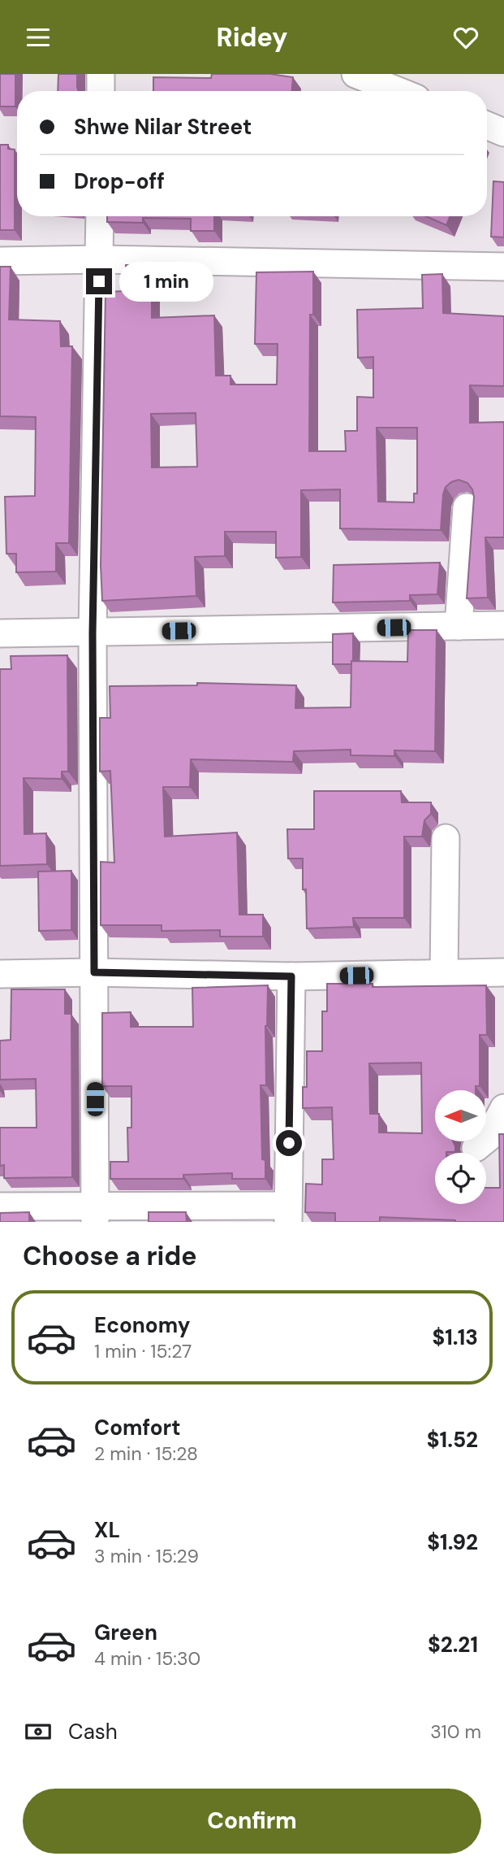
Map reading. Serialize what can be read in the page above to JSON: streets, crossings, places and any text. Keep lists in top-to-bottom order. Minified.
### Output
{"north":"left","page":{"header":"Ridey","banner":["Shwe Nilar Street","Drop-off"],"bubble":"1 min","heading":"Choose a ride","list":[{"name":"Economy","note":"1 min · 15:27","value":"$1.13"},{"name":"Comfort","note":"2 min · 15:28","value":"$1.52"},{"name":"XL","note":"3 min · 15:29","value":"$1.92"},{"name":"Green","note":"4 min · 15:30","value":"$2.21"}],"pay":["Cash","310 m"],"buttons":"Confirm"}}
